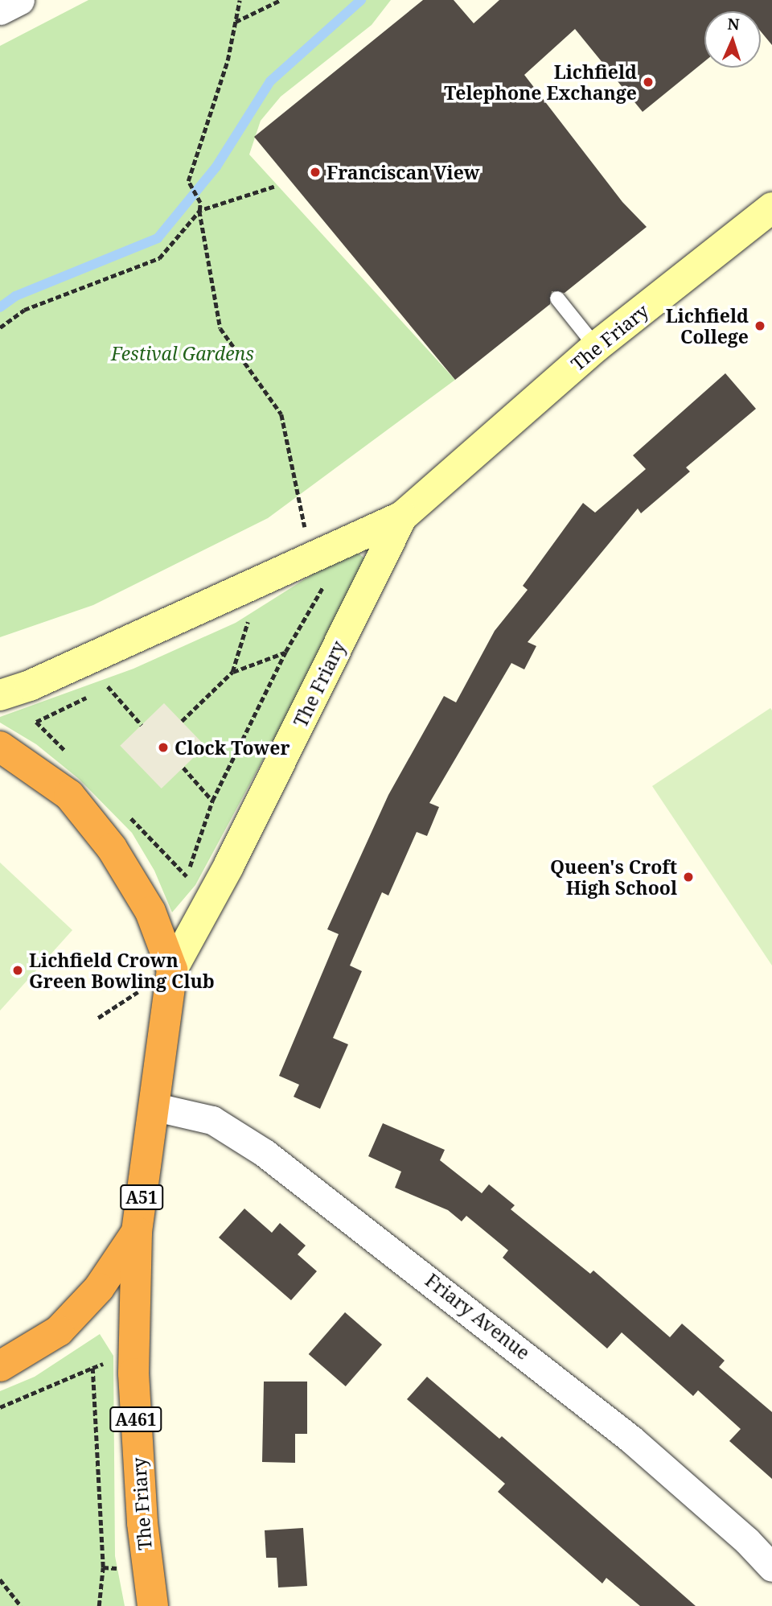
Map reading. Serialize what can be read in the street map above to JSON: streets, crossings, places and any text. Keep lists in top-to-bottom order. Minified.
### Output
{"streets":{"highway":["The Friary","A51","A461"],"street":["Friary Avenue"]},"crossings":[["The Friary","Friary Avenue"]],"parks":["Festival Gardens"],"places":["Lichfield Telephone Exchange","Franciscan View","Lichfield College","Clock Tower","Queen's Croft High School","Lichfield Crown Green Bowling Club"],"north":"top"}
